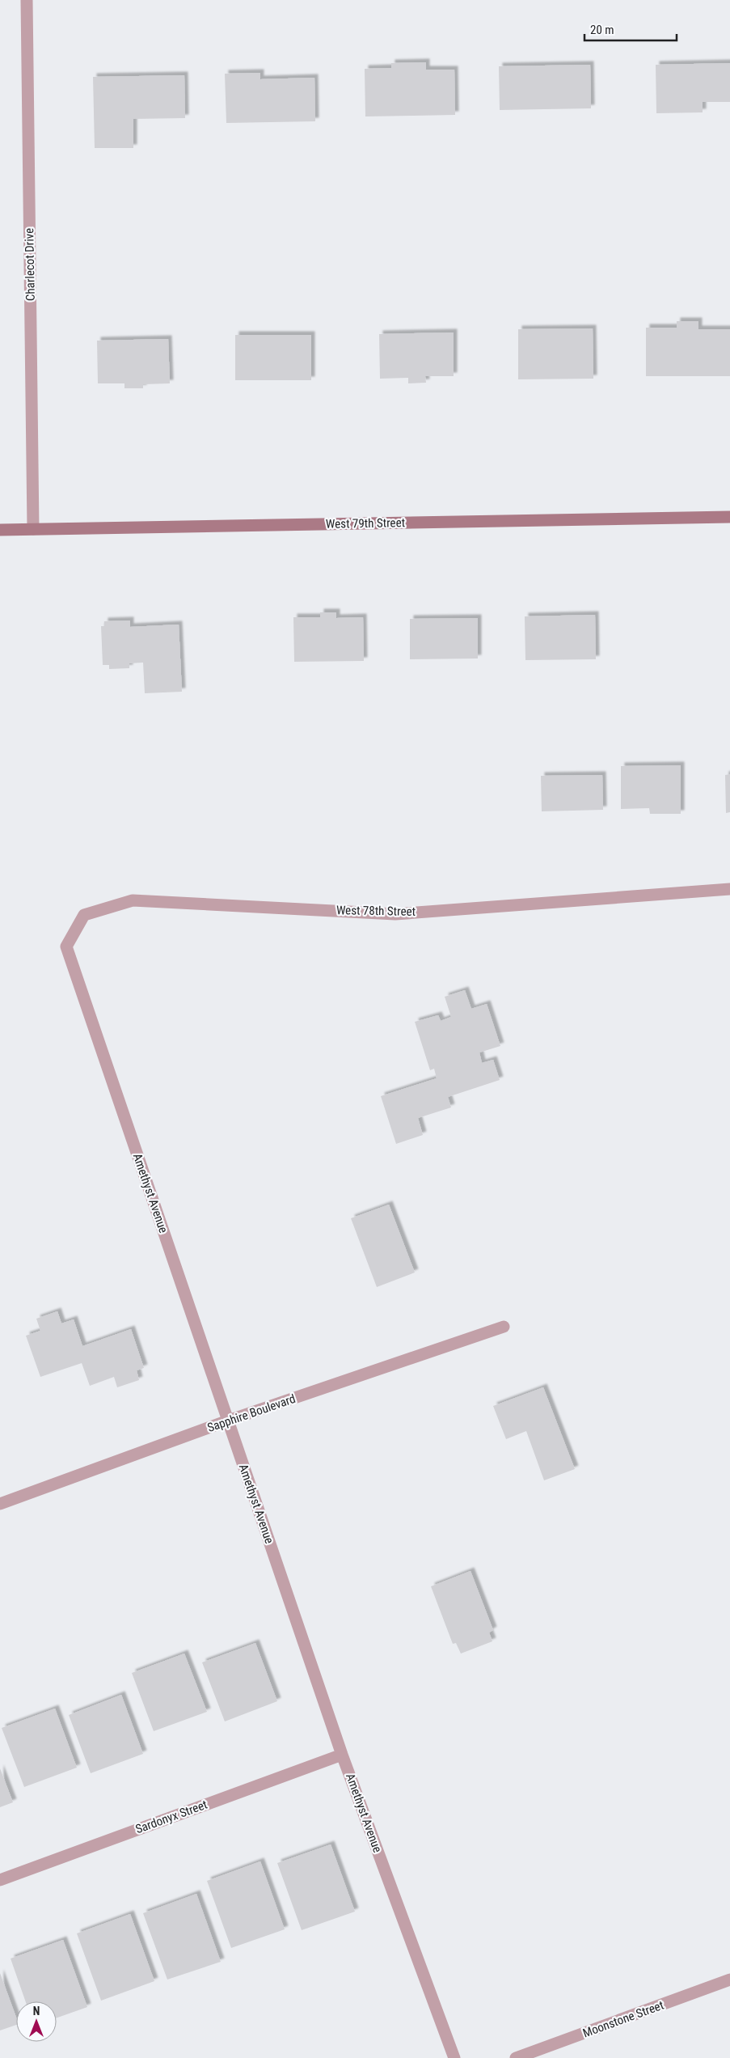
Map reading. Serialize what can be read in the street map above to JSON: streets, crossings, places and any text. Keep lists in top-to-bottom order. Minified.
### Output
{"streets":{"main road":["West 79th Street"],"street":["Charlecot Drive","West 78th Street","Amethyst Avenue","Sapphire Boulevard","Sardonyx Street","Moonstone Street"]},"crossings":[["Charlecot Drive","West 79th Street"],["West 78th Street","Amethyst Avenue"],["Amethyst Avenue","Sapphire Boulevard"],["Amethyst Avenue","Sardonyx Street"]],"scale_bar":"20 m","north":"top"}
